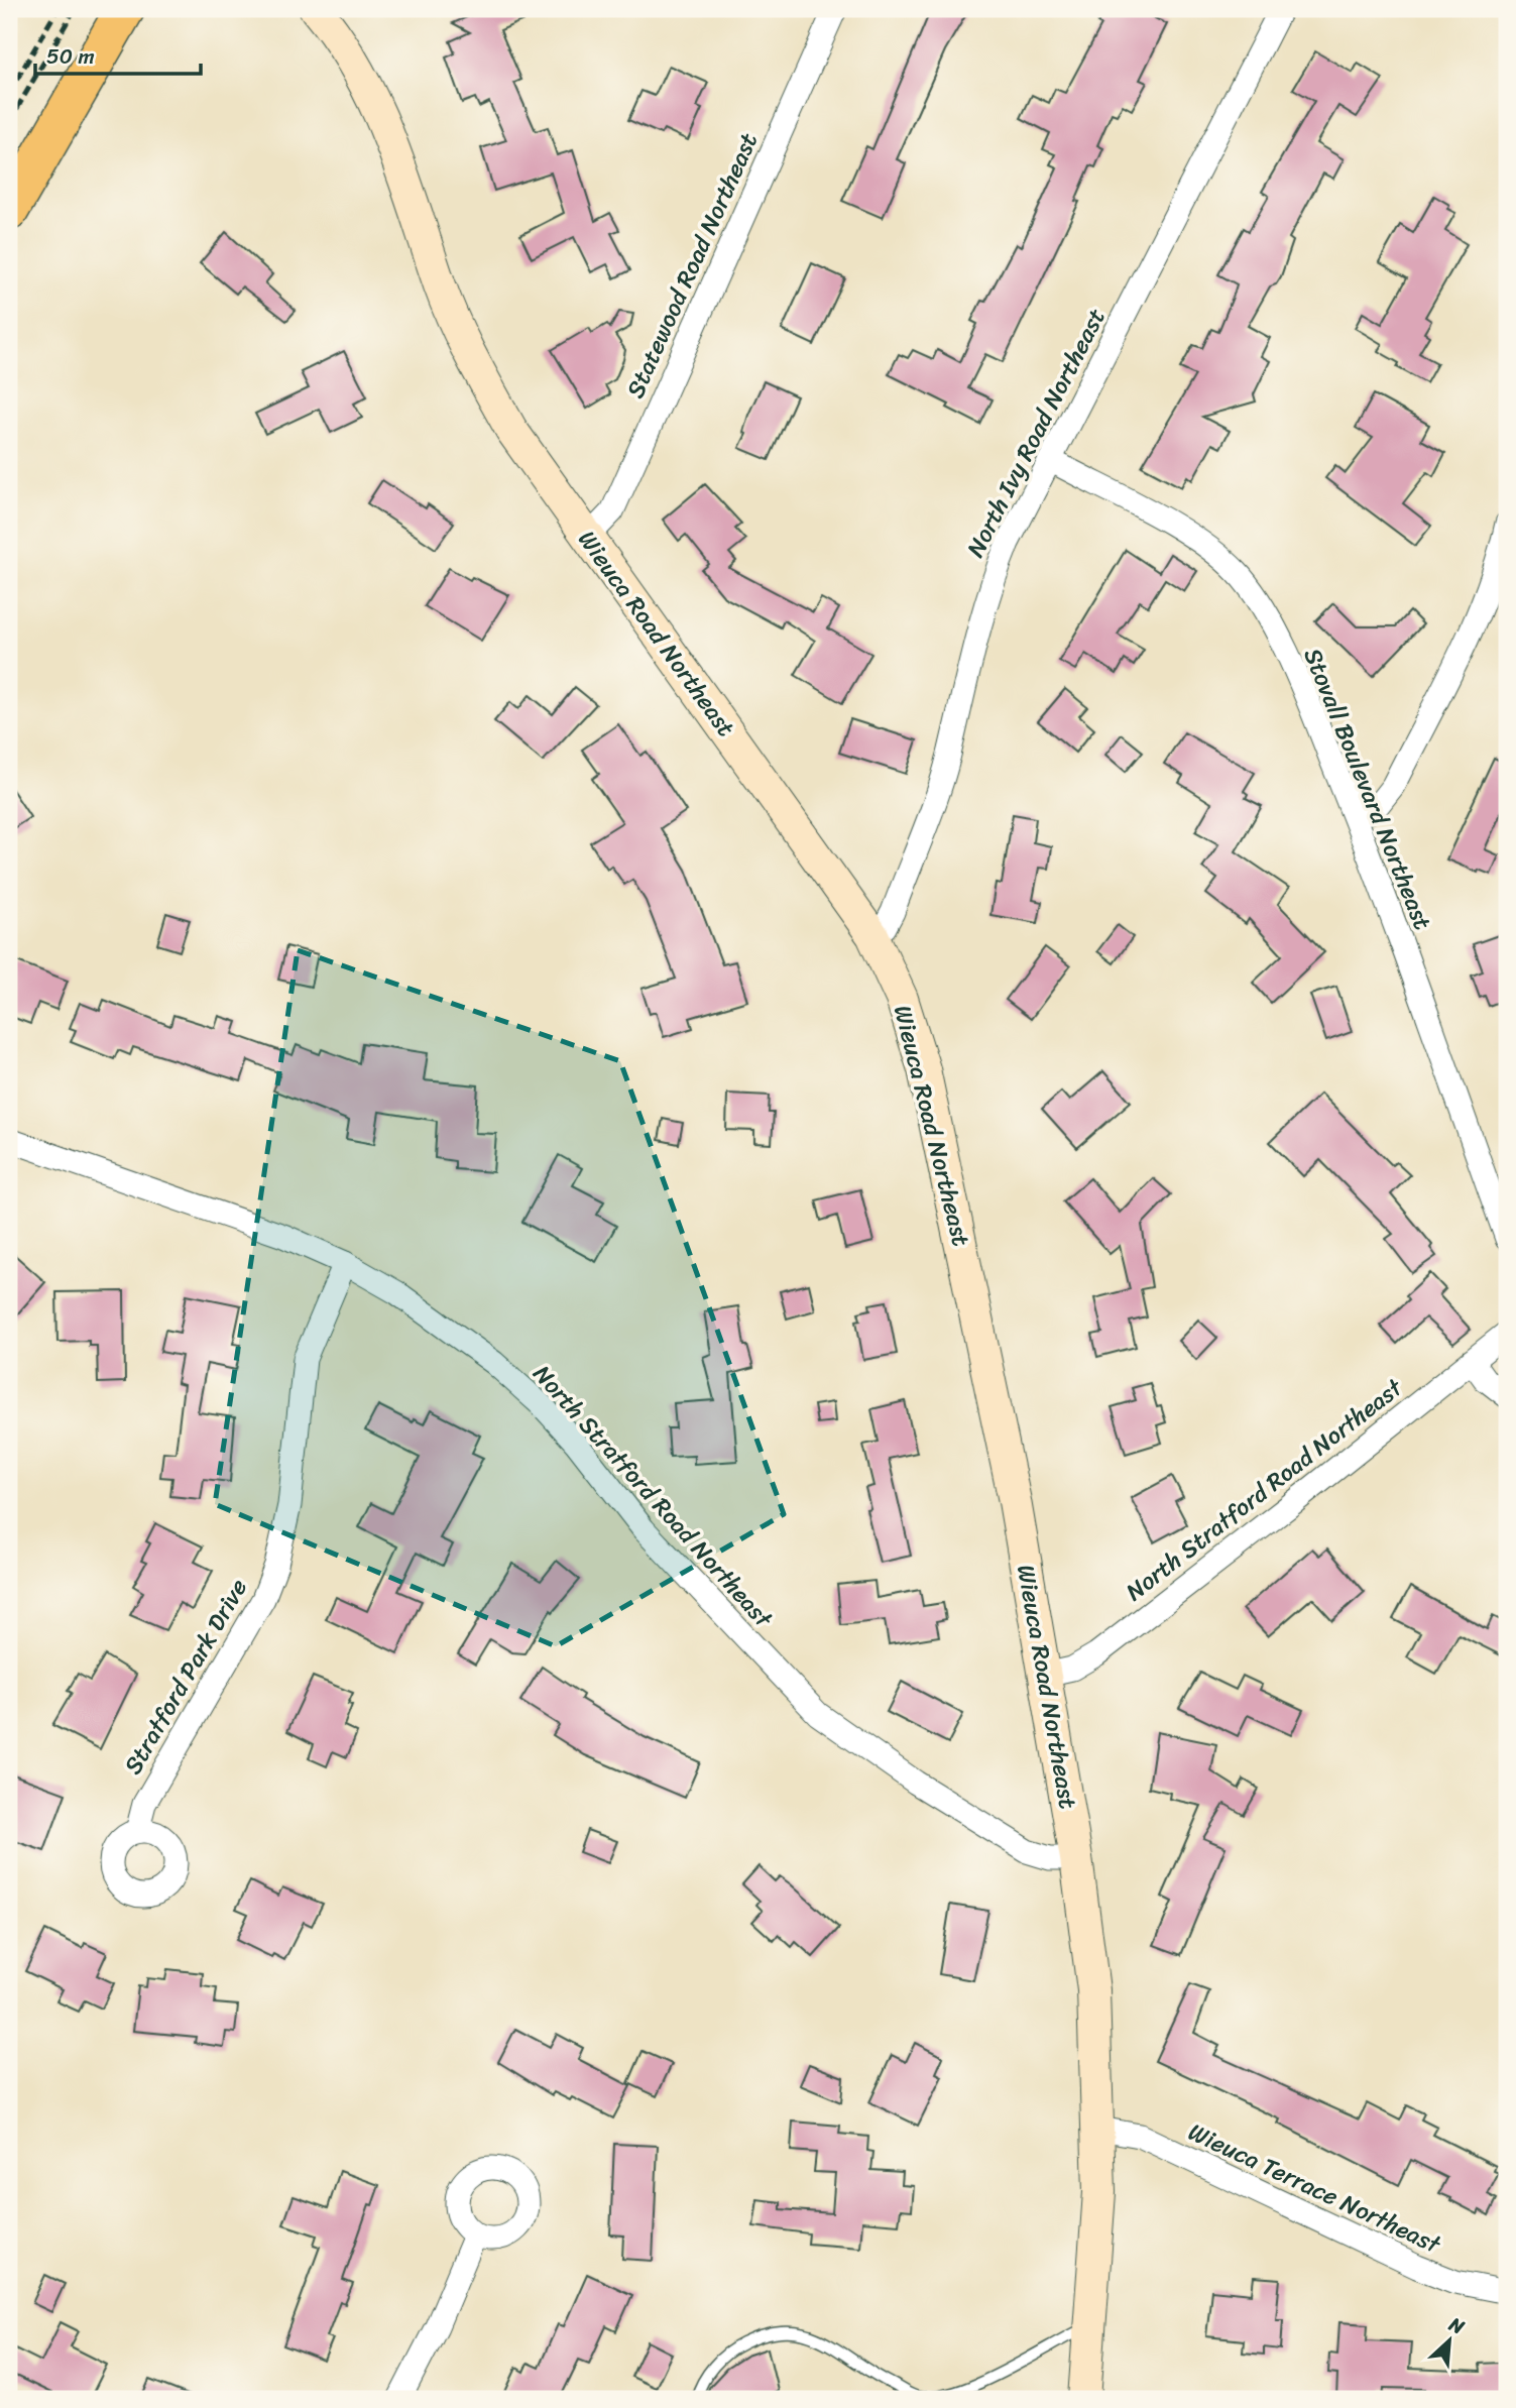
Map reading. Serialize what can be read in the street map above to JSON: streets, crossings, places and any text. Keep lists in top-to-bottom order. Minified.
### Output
{"streets":{"street":["Statewood Road Northeast","North Ivy Road Northeast","Wieuca Road Northeast","Stovall Boulevard Northeast","North Stratford Road Northeast","Stratford Park Drive","Wieuca Terrace Northeast"]},"crossings":[["Statewood Road Northeast","Wieuca Road Northeast"],["North Ivy Road Northeast","Wieuca Road Northeast"],["North Ivy Road Northeast","Stovall Boulevard Northeast"],["Wieuca Road Northeast","North Stratford Road Northeast"],["Wieuca Road Northeast","Wieuca Terrace Northeast"],["North Stratford Road Northeast","Stratford Park Drive"]],"scale_bar":"50 m","north":"top right"}
